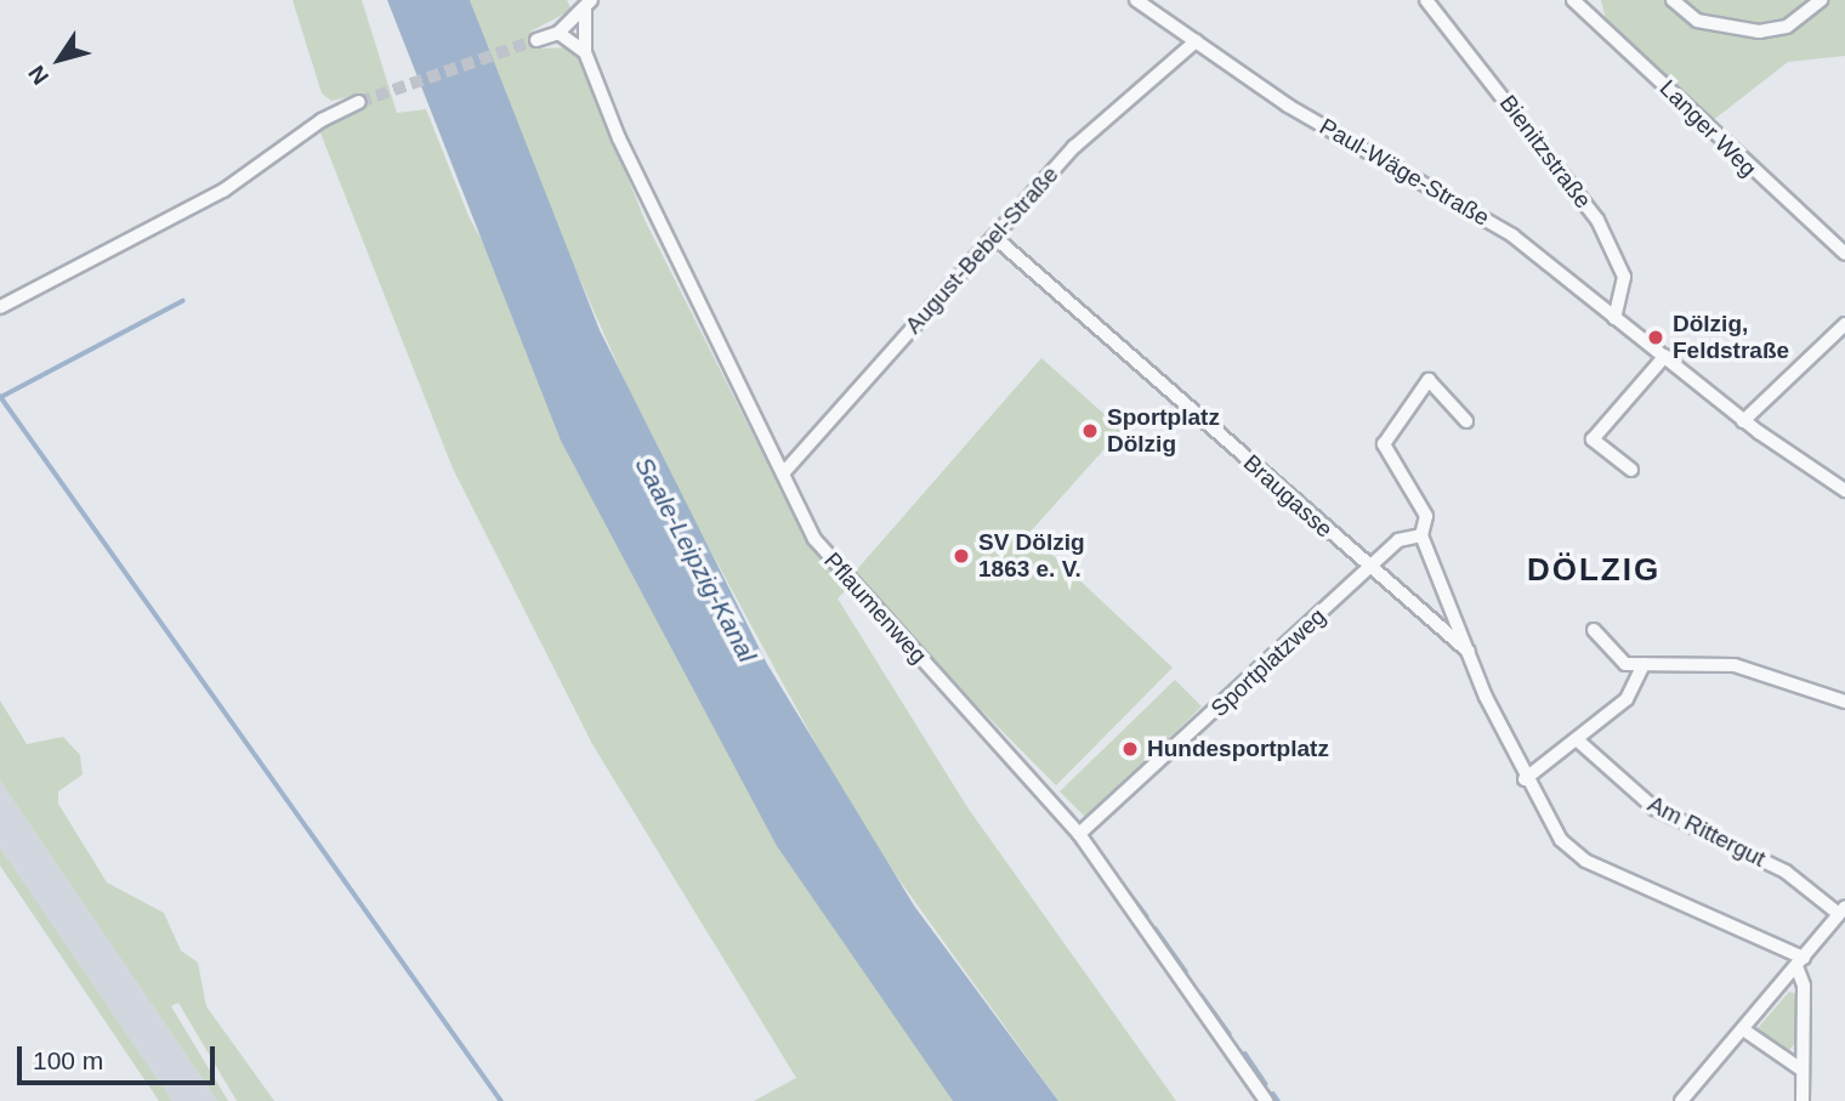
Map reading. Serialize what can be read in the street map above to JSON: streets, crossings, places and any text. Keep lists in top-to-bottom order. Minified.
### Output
{"streets":{"street":["Langer Weg","Bienitzstraße","Paul-Wäge-Straße","August-Bebel-Straße","Braugasse","Pflaumenweg","Sportplatzweg","Am Rittergut"]},"crossings":[["Bienitzstraße","Paul-Wäge-Straße"],["Paul-Wäge-Straße","August-Bebel-Straße"],["August-Bebel-Straße","Braugasse"],["August-Bebel-Straße","Pflaumenweg"],["Braugasse","Sportplatzweg"],["Pflaumenweg","Sportplatzweg"]],"districts":["DÖLZIG"],"water":["Saale-Leipzig-Kanal"],"places":["Dölzig, Feldstraße","Sportplatz Dölzig","SV Dölzig 1863 e. V.","Hundesportplatz"],"scale_bar":"100 m","north":"bottom left"}
